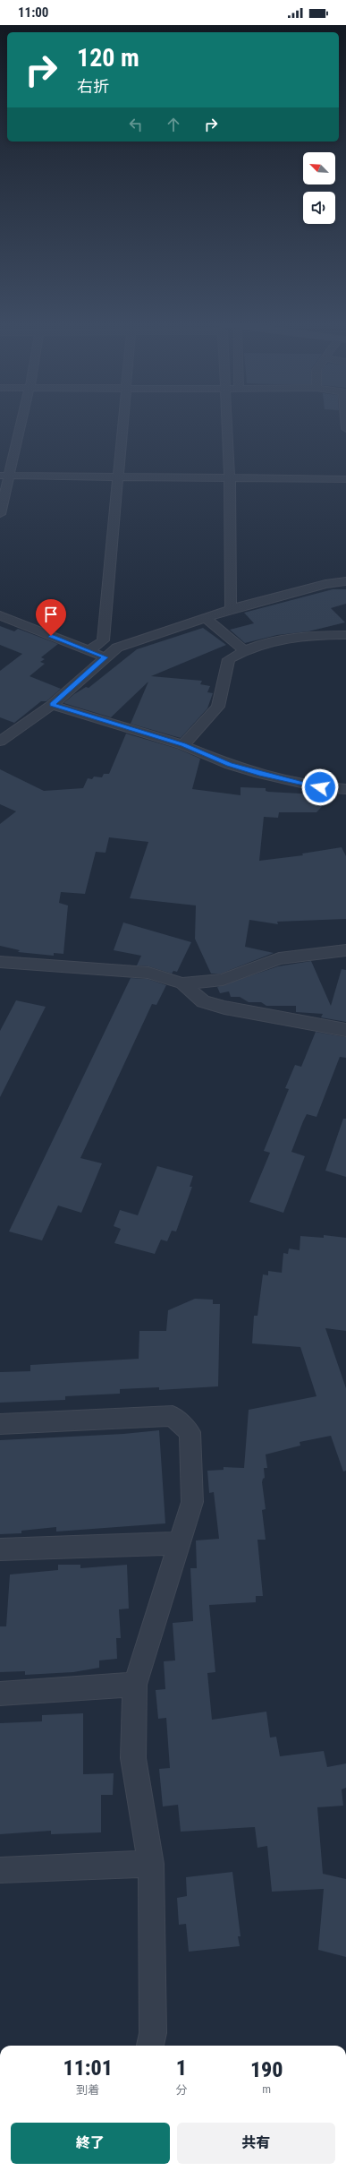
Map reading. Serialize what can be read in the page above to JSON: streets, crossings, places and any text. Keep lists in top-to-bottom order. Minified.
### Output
{"north":"top left","page":{"status":"11:00","turn":["120 m","右折"],"eta":["11:01","到着","1","分","190","m"],"buttons":["終了","共有"]}}
